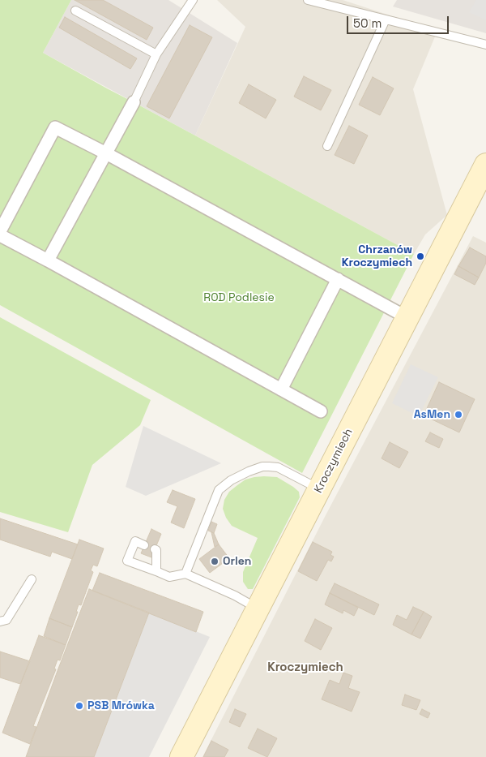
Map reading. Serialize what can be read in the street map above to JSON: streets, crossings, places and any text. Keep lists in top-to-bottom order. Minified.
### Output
{"streets":{"main road":["Kroczymiech"]},"districts":["Kroczymiech"],"parks":["ROD Podlesie"],"places":["Chrzanów Kroczymiech","AsMen","Orlen","PSB Mrówka"],"scale_bar":"50 m"}
